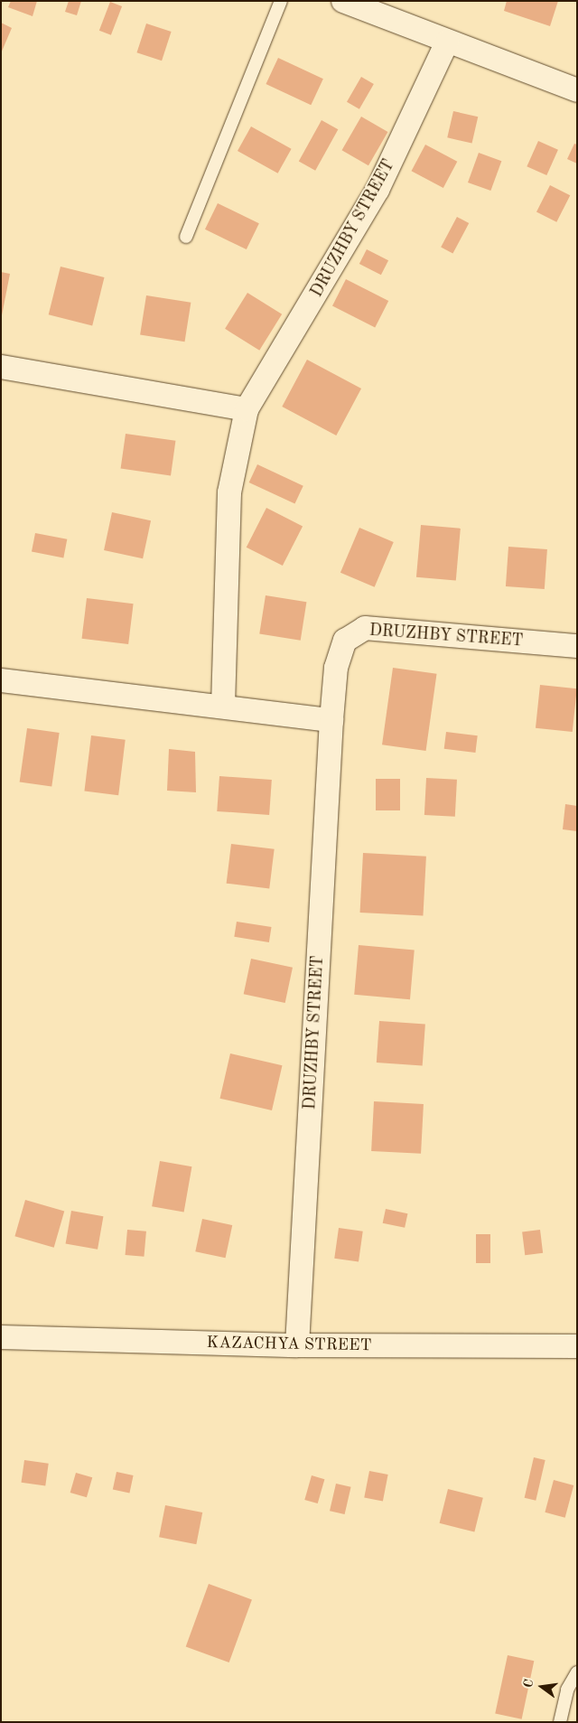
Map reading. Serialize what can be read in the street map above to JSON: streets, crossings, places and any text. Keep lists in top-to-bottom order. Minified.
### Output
{"streets":{"street":["DRUZHBY STREET","KAZACHYA STREET"]},"crossings":[["DRUZHBY STREET","KAZACHYA STREET"]],"north":"left"}
